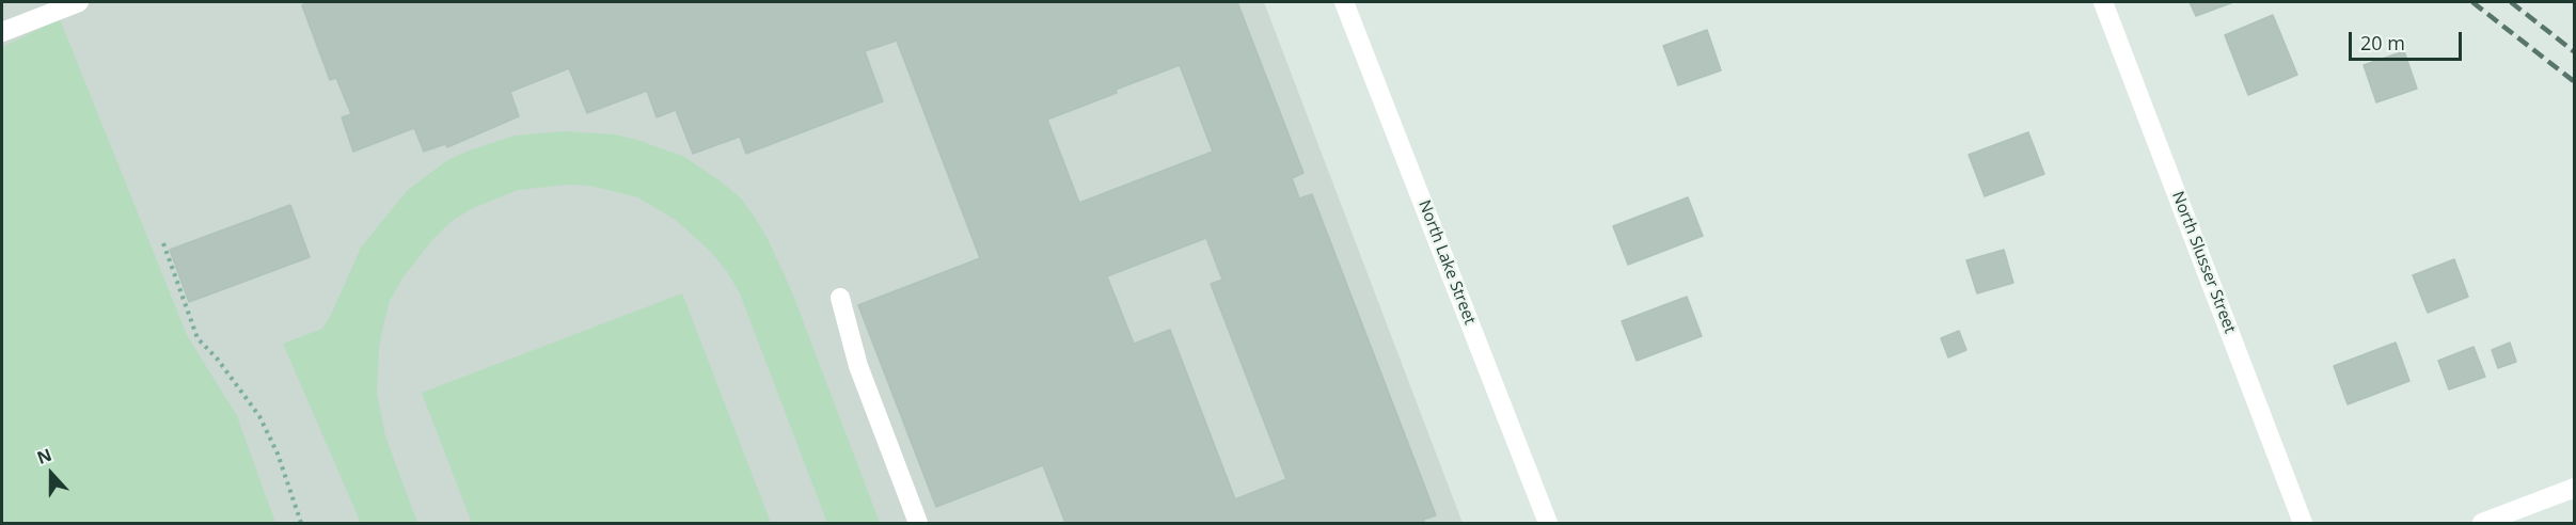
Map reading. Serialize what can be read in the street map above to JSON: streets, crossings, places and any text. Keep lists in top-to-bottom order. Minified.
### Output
{"streets":{"street":["North Lake Street","North Slusser Street"]},"scale_bar":"20 m","north":"top"}
